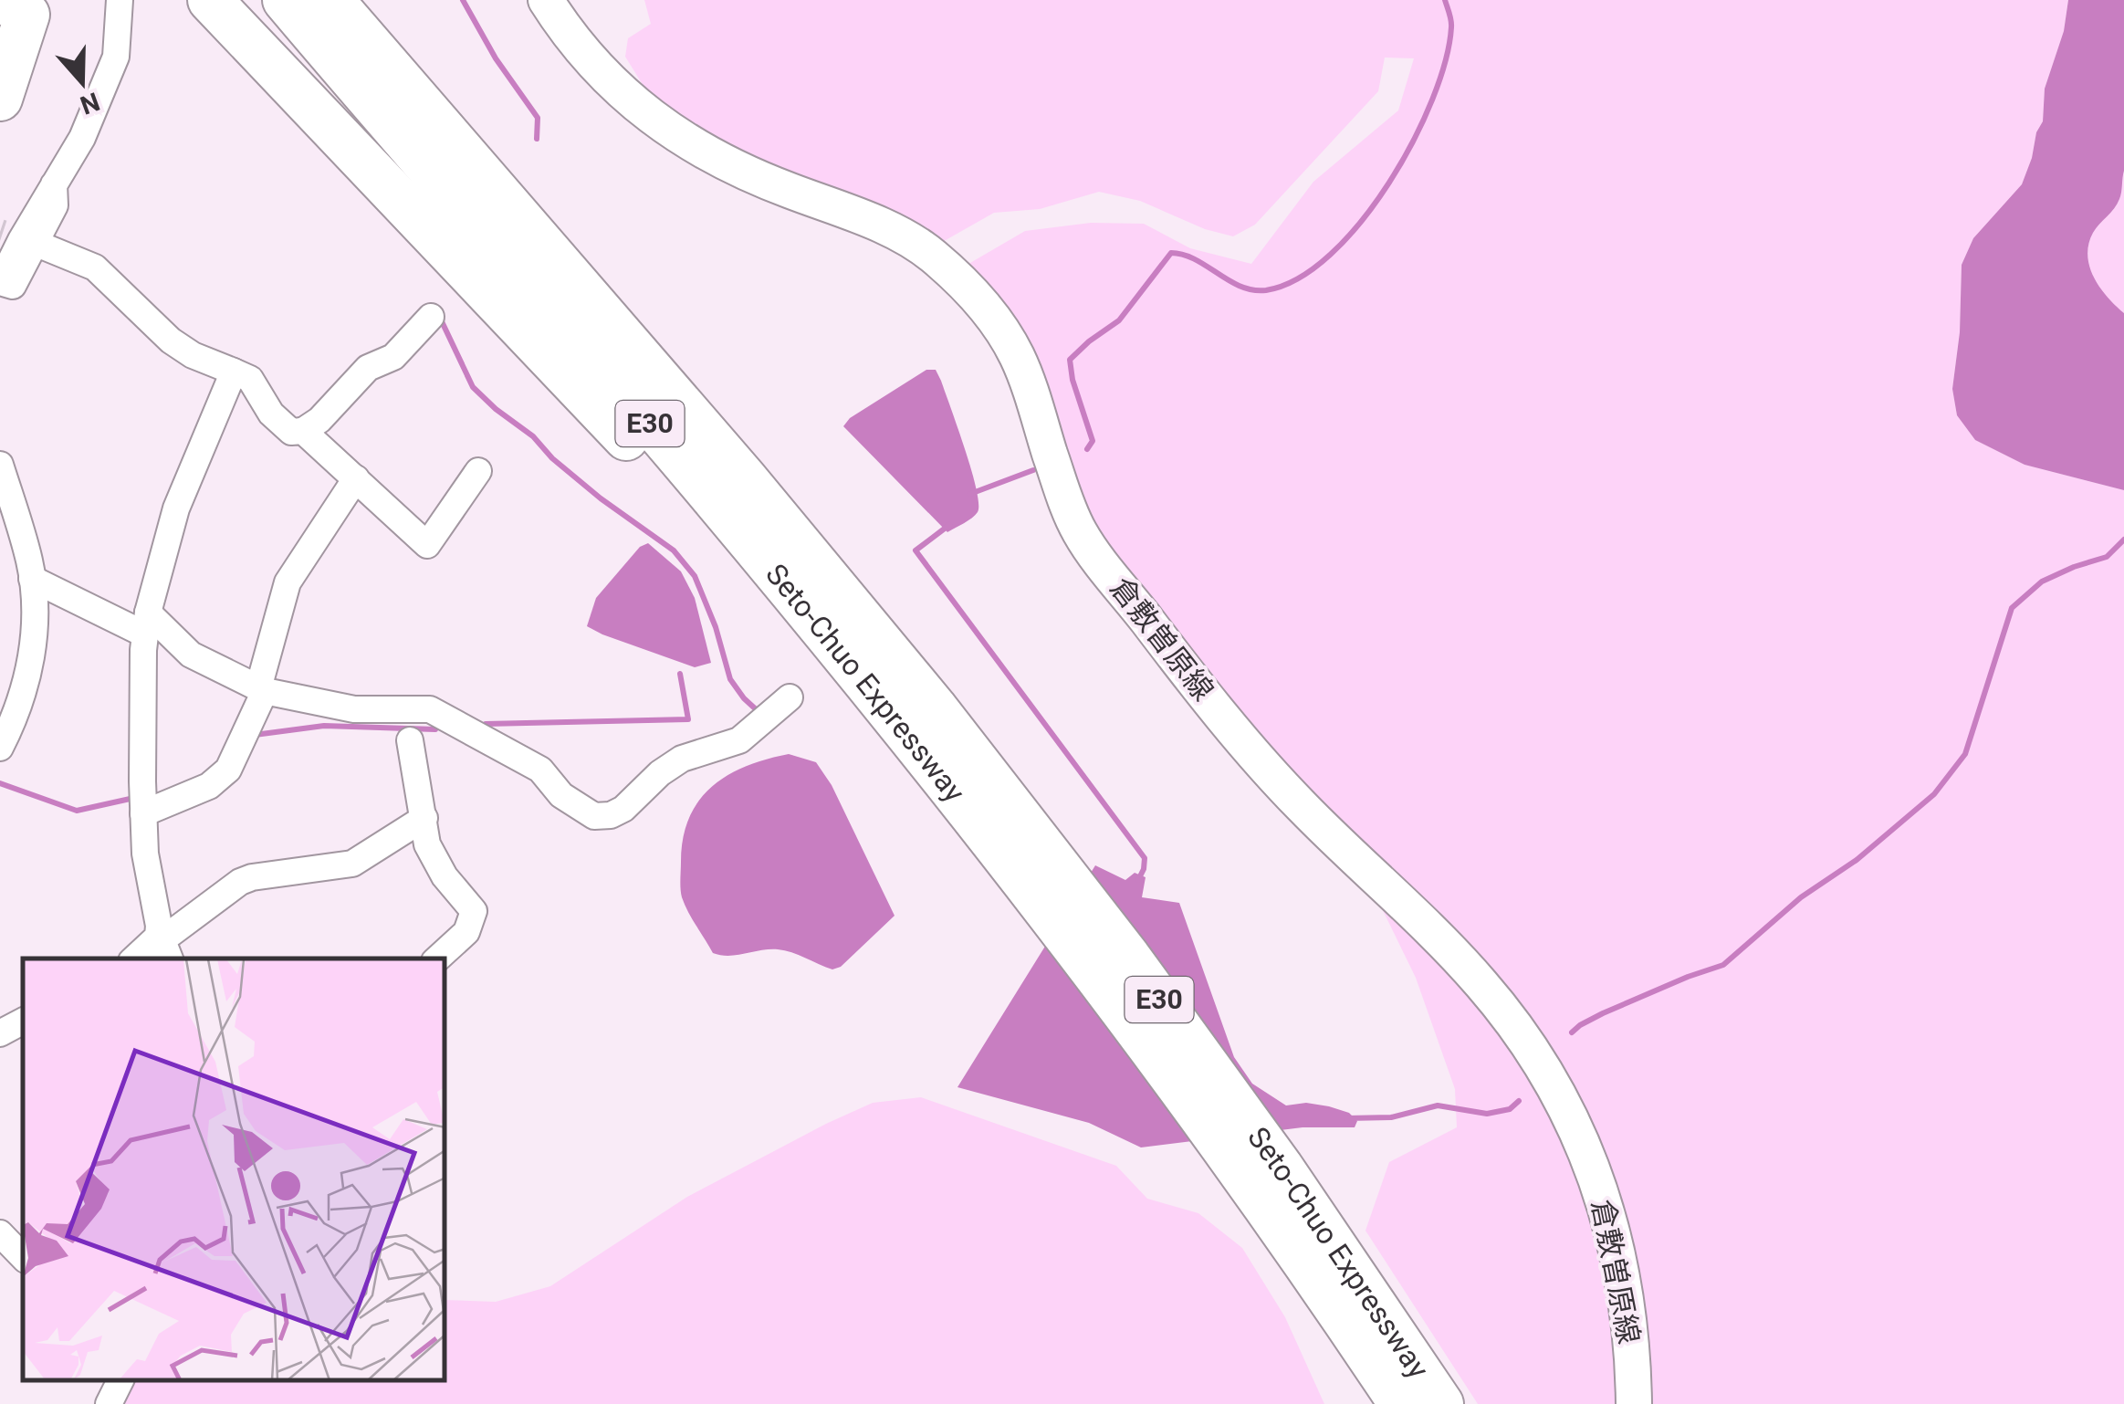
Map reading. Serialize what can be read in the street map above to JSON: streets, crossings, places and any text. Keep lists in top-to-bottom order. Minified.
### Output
{"streets":{"highway":["E30","Seto-Chuo Expressway"],"street":["倉敷曽原線"]},"north":"bottom"}
